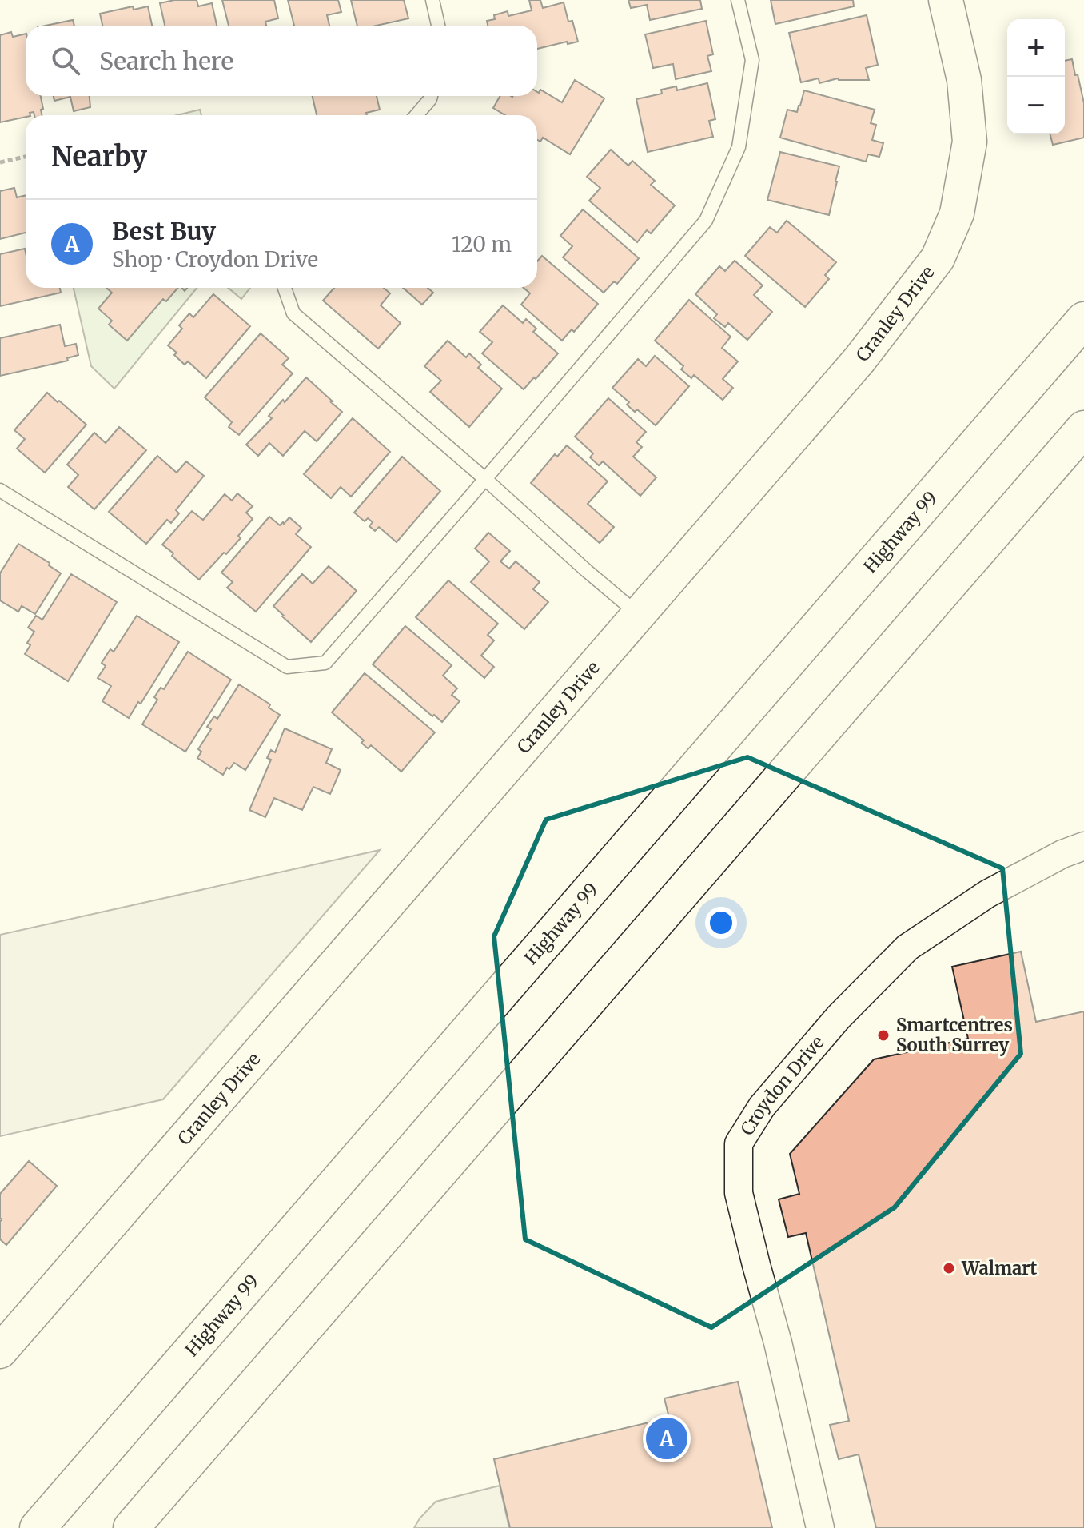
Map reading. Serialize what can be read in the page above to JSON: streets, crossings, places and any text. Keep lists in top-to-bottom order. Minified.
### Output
{"streets":{"highway":["Highway 99"],"street":["Cranley Drive","Croydon Drive"]},"places":["Smartcentres South Surrey","Walmart"],"page":{"map_buttons":["+","−"],"search":"Search here","heading":"Nearby","list":[{"mark":"A","name":"Best Buy","note":"Shop · Croydon Drive","value":"120 m"}],"pins":"A"}}
